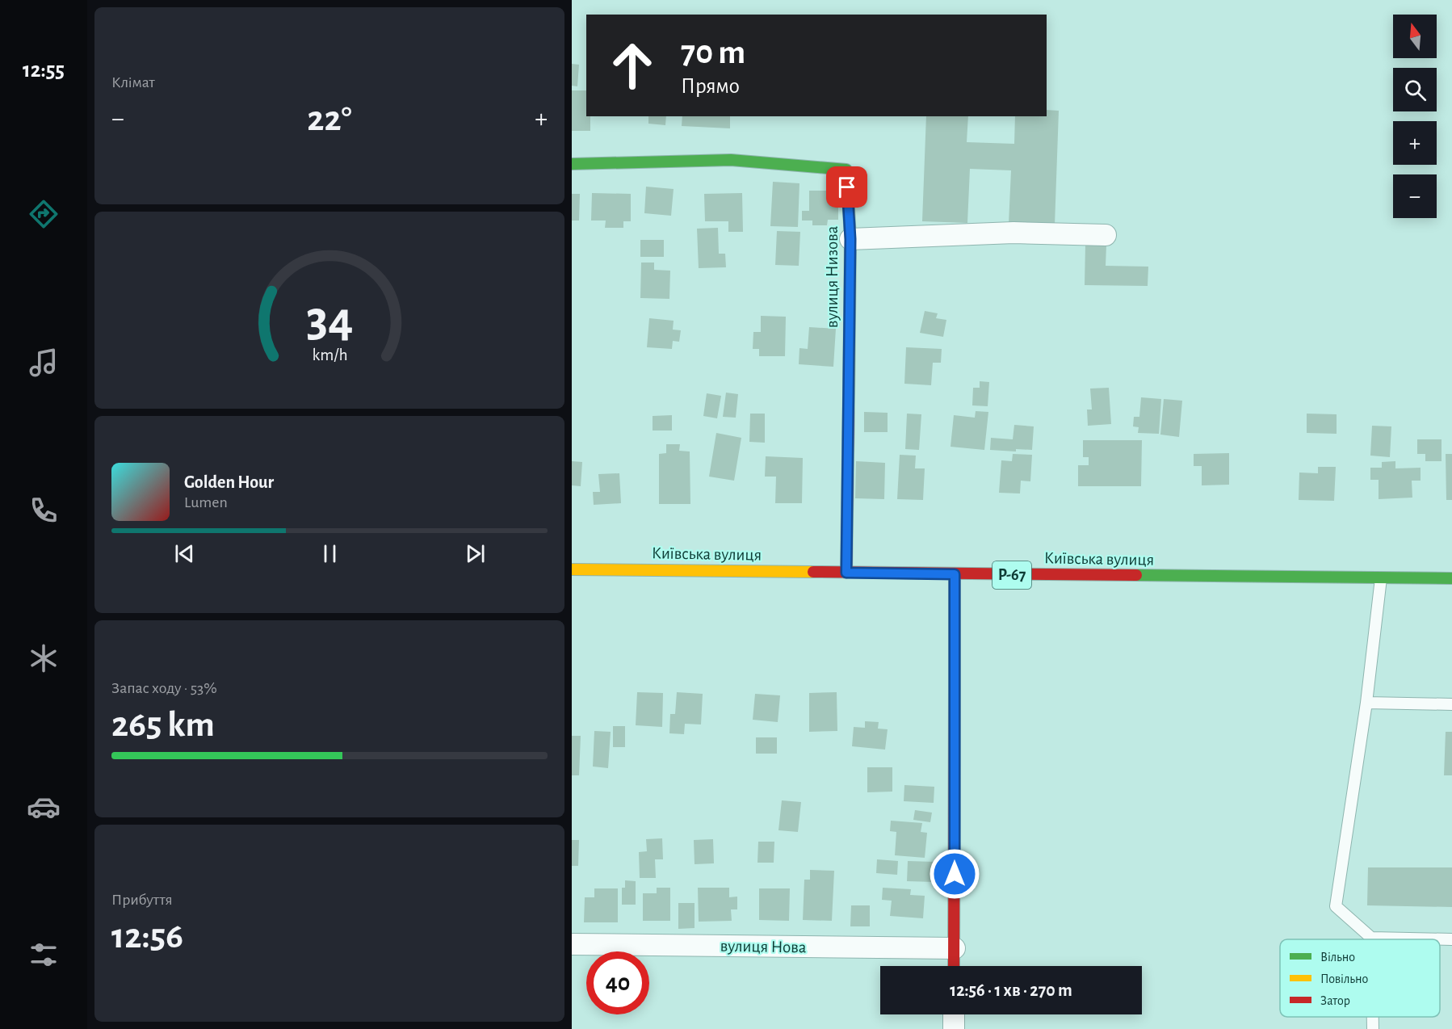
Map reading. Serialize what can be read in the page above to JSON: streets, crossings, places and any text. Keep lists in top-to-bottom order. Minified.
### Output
{"streets":{"street":["вулиця Низова","Київська вулиця","Р-67","вулиця Нова"]},"crossings":[["вулиця Низова","Київська вулиця"]],"legend":["Вільно","Повільно","Затор"],"north":"top","page":{"tabs":"12:55","tile":["Клімат",["Запас ходу · 53%","265 km"],["Прибуття","12:56"]],"map_buttons":["+","−"],"turn":["70 m","Прямо"],"heat":["−","22°","+"],"song":["Golden Hour","Lumen"],"limit":"40","trip":"12:56 · 1 хв · 270 m","gauge":["34","km/h"]}}
